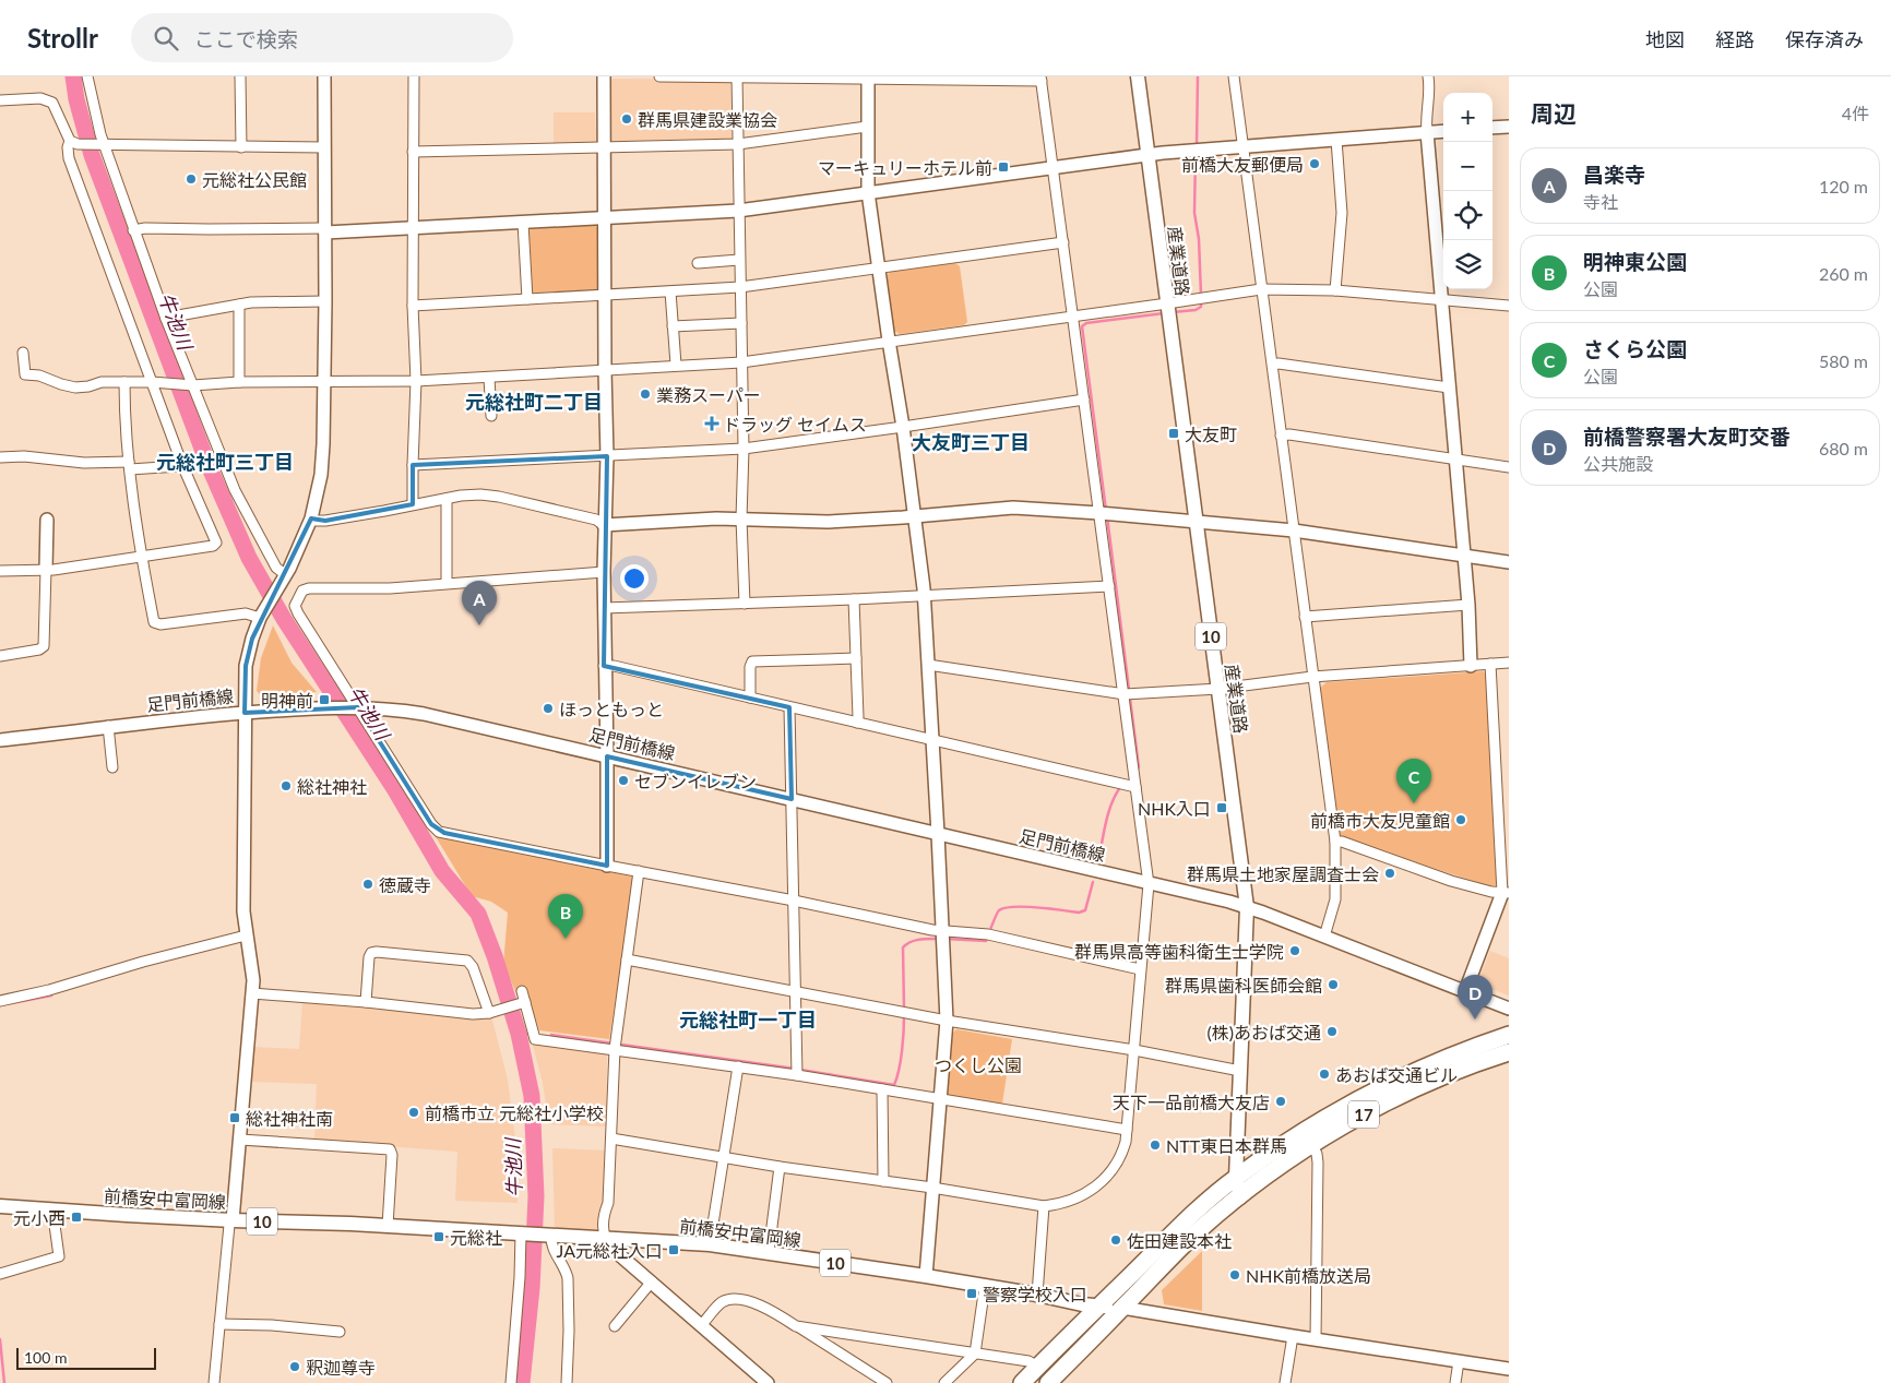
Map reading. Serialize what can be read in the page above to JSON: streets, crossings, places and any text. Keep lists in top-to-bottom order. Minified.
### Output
{"streets":{"highway":["17"],"main road":["産業道路","10","前橋安中富岡線"],"street":["足門前橋線"]},"crossings":[["産業道路","足門前橋線"],["産業道路","17"],["10","前橋安中富岡線"],["17","前橋安中富岡線"]],"districts":["元総社町二丁目","大友町三丁目","元総社町三丁目","元総社町一丁目"],"water":["牛池川"],"parks":["つくし公園"],"places":{"other":["群馬県建設業協会","前橋大友郵便局","元総社公民館","業務スーパー","ほっともっと","セブンイレブン","総社神社","前橋市大友児童館","群馬県土地家屋調査士会","徳蔵寺","群馬県高等歯科衛生士学院","群馬県歯科医師会館","(株)あおば交通","あおば交通ビル","天下一品前橋大友店","前橋市立 元総社小学校","NTT東日本群馬","佐田建設本社","NHK前橋放送局","釈迦尊寺"],"transit":["マーキュリーホテル前","大友町","明神前","NHK入口","総社神社南","元小西","元総社","JA元総社入口","警察学校入口"],"health":["ドラッグ セイムス"]},"scale_bar":"100 m","page":{"header":"Strollr","search":"ここで検索","nav":["地図","経路","保存済み"],"heading":["周辺","4件"],"map_buttons":["+","−"],"list":[{"mark":"A","name":"昌楽寺","note":"寺社","value":"120 m"},{"mark":"B","name":"明神東公園","note":"公園","value":"260 m"},{"mark":"C","name":"さくら公園","note":"公園","value":"580 m"},{"mark":"D","name":"前橋警察署大友町交番","note":"公共施設","value":"680 m"}],"pins":["A","C","B","D"],"scale":"100 m"}}
